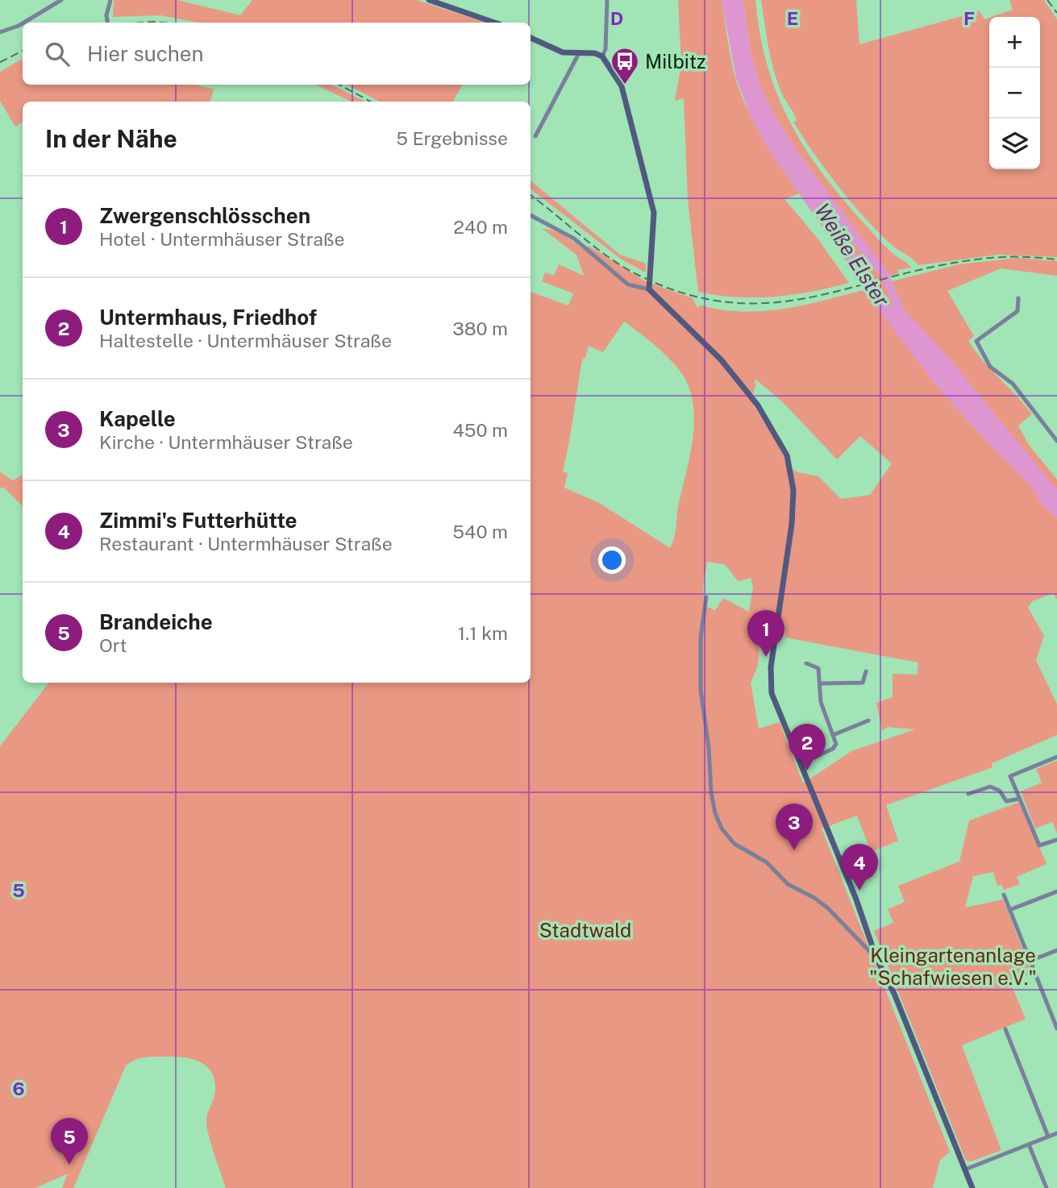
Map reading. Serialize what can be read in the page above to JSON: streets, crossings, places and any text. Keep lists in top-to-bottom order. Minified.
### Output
{"water":["Weiße Elster"],"parks":["Stadtwald","Kleingartenanlage \"Schafwiesen e.V.\""],"places":{"bus stop":["Milbitz"]},"page":{"map_buttons":["+","−"],"search":"Hier suchen","heading":["In der Nähe","5 Ergebnisse"],"list":[{"mark":"1","name":"Zwergenschlösschen","note":"Hotel · Untermhäuser Straße","value":"240 m"},{"mark":"2","name":"Untermhaus, Friedhof","note":"Haltestelle · Untermhäuser Straße","value":"380 m"},{"mark":"3","name":"Kapelle","note":"Kirche · Untermhäuser Straße","value":"450 m"},{"mark":"4","name":"Zimmi's Futterhütte","note":"Restaurant · Untermhäuser Straße","value":"540 m"},{"mark":"5","name":"Brandeiche","note":"Ort","value":"1.1 km"}],"pins":["1","2","3","4","5"]},"grid":{"columns":["D","E","F"],"rows":["5","6"]}}
